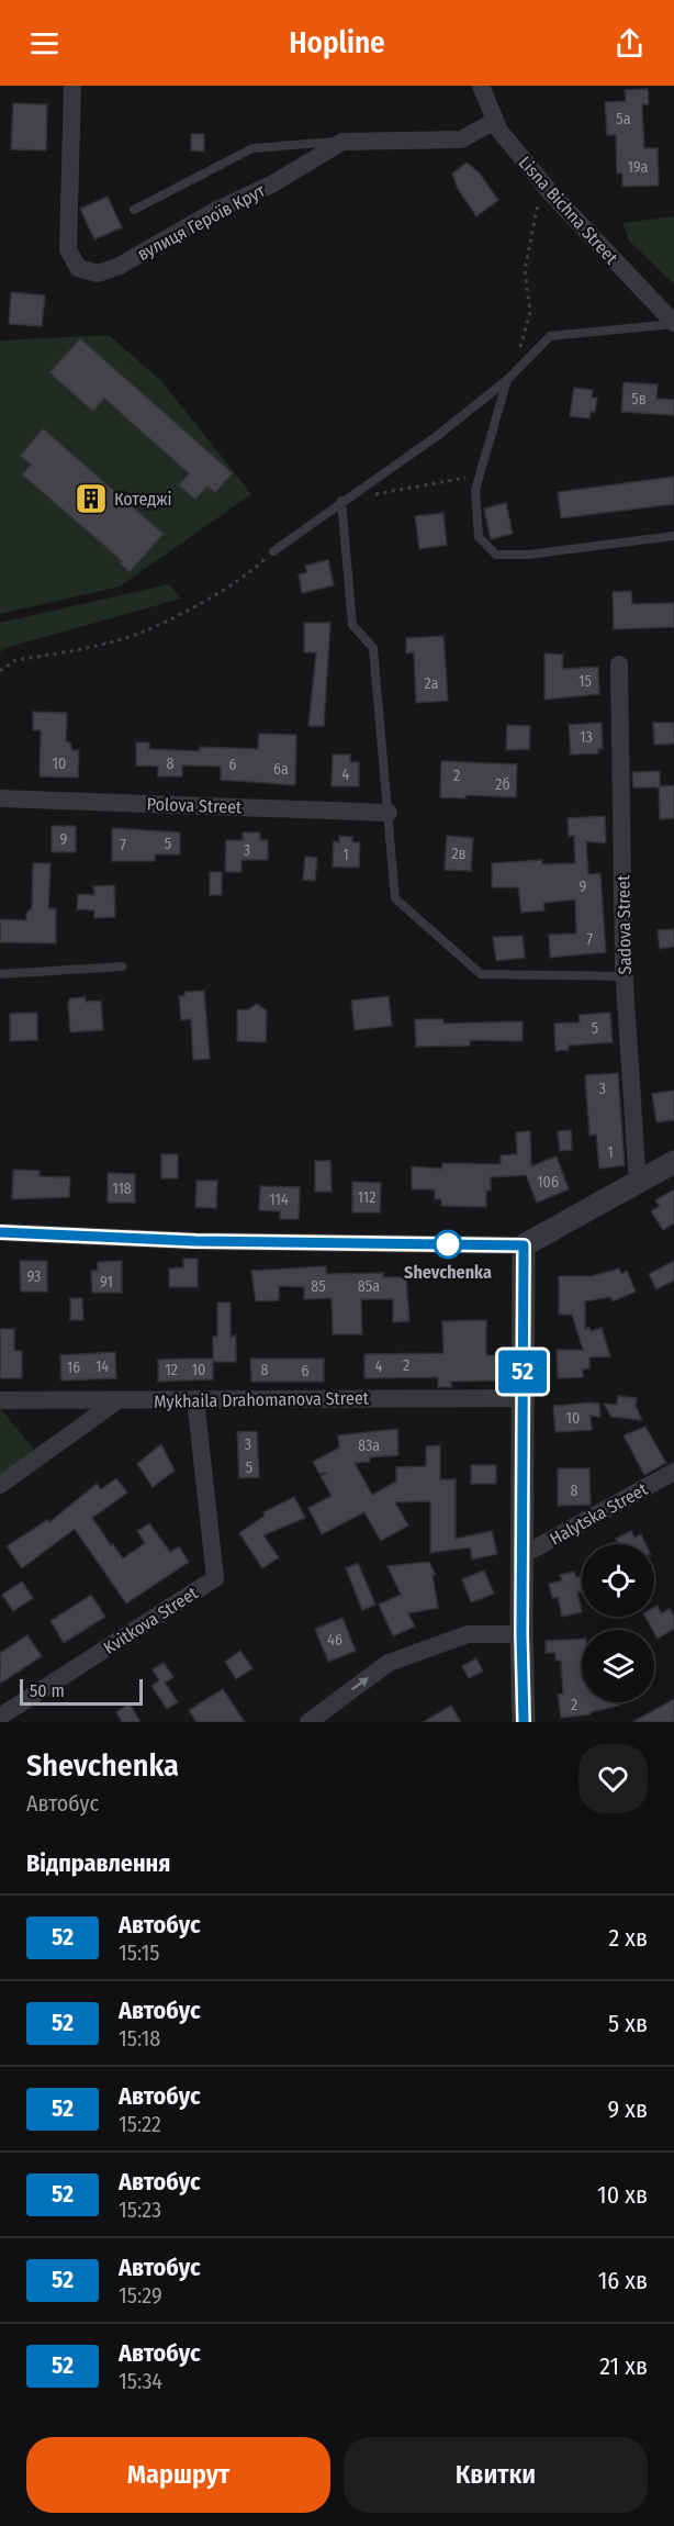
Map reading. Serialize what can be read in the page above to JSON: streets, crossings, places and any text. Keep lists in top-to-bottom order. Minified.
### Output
{"streets":{"street":["Lisna Bichna Street","вулиця Героїв Крут","Polova Street","Sadova Street","Mykhaila Drahomanova Street","Halytska Street","Kvitkova Street"]},"crossings":[["Mykhaila Drahomanova Street","Kvitkova Street"]],"places":{"building":["Котеджі"],"other":["Shevchenka"]},"lines":["bus line 52"],"house_numbers":["5а","19а","5в","15","2а","13","10","8","6","6а","4","2","2б","9","5","7","3","2в","1","9","7","5","3","1","106","118","112","114","93","91","85","85а","2","14","4","16","12","10","8","6","10","3","83а","5","8","46","2"],"scale_bar":"50 m","page":{"header":"Hopline","on_map":"52","scale":"50 m","heading":[["Shevchenka","Автобус"],"Відправлення"],"list":[{"mark":"52","name":"Автобус","note":"15:15","value":"2 хв"},{"mark":"52","name":"Автобус","note":"15:18","value":"5 хв"},{"mark":"52","name":"Автобус","note":"15:22","value":"9 хв"},{"mark":"52","name":"Автобус","note":"15:23","value":"10 хв"},{"mark":"52","name":"Автобус","note":"15:29","value":"16 хв"},{"mark":"52","name":"Автобус","note":"15:34","value":"21 хв"}],"buttons":["Маршрут","Квитки"]}}
